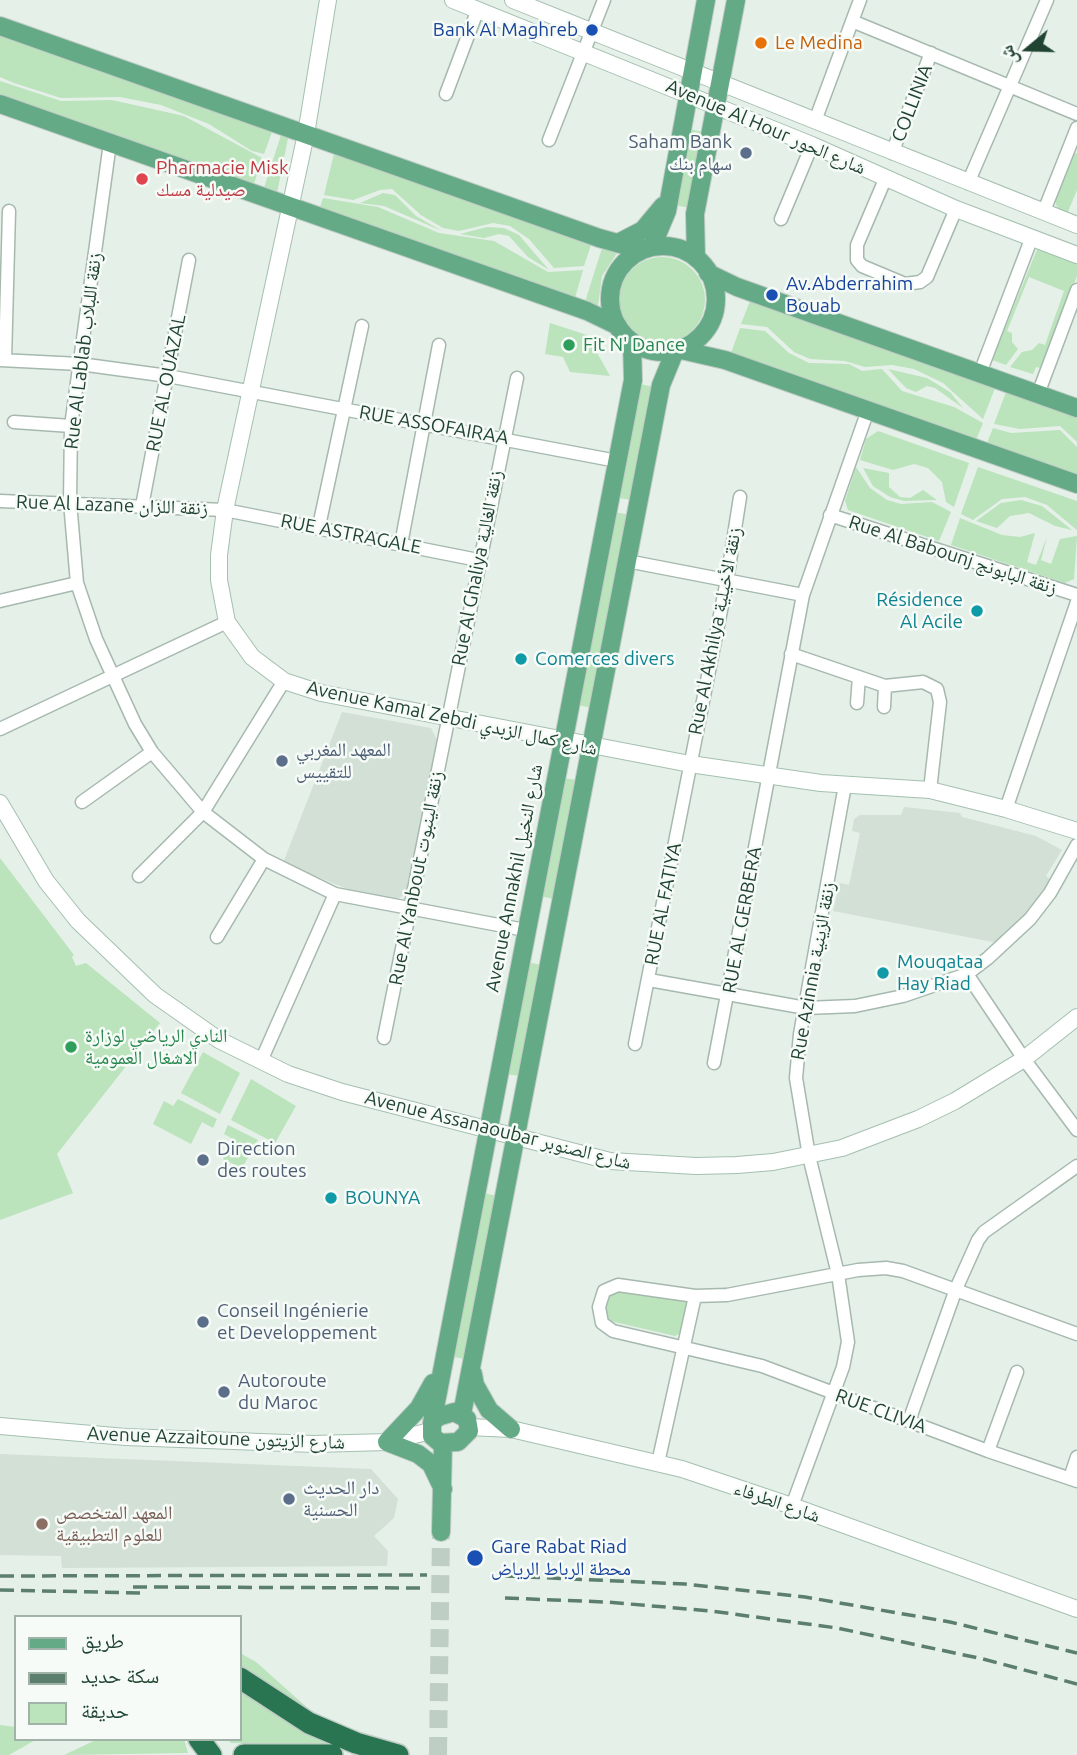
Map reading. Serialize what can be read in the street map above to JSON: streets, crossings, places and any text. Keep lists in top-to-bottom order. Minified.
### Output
{"streets":{"main road":["Avenue Annakhil شارع النخيل"],"street":["COLLINIA","Avenue Al Hour شارع الحور","Rue Al Lablab زنقة اللبلاب","RUE AL OUAZAL","RUE ASSOFAIRAA","Rue Al Lazane زنقة اللزان","RUE ASTRAGALE","Rue Al Babounj زنقة البابونج","Rue Al Ghaliya زنقة الغالية","Rue Al Akhilya زنقة الأخيلية","Avenue Kamal Zebdi شارع كمال الزبدي","Rue Al Yanbout زنقة الينبوت","RUE AL FATIYA","RUE AL GERBERA","Rue Azinnia زنقة الزينية","Avenue Assanaoubar شارع الصنوبر","RUE CLIVIA","Avenue Azzaitoune شارع الزيتون","شارع الطرفاء"]},"crossings":[["COLLINIA","Avenue Al Hour شارع الحور"],["Rue Al Lablab زنقة اللبلاب","RUE ASSOFAIRAA"],["Rue Al Lablab زنقة اللبلاب","Rue Al Lazane زنقة اللزان"],["Rue Al Lablab زنقة اللبلاب","Rue Al Yanbout زنقة الينبوت"],["Rue Al Lablab زنقة اللبلاب","Avenue Annakhil شارع النخيل"],["RUE AL OUAZAL","RUE ASSOFAIRAA"],["RUE AL OUAZAL","Rue Al Lazane زنقة اللزان"],["RUE ASSOFAIRAA","Rue Al Ghaliya زنقة الغالية"],["RUE ASSOFAIRAA","Avenue Kamal Zebdi شارع كمال الزبدي"],["RUE ASSOFAIRAA","Avenue Annakhil شارع النخيل"],["Rue Al Lazane زنقة اللزان","RUE ASTRAGALE"],["Rue Al Lazane زنقة اللزان","Avenue Kamal Zebdi شارع كمال الزبدي"],["RUE ASTRAGALE","Rue Al Ghaliya زنقة الغالية"],["RUE ASTRAGALE","Avenue Kamal Zebdi شارع كمال الزبدي"],["Rue Al Babounj زنقة البابونج","RUE AL GERBERA"],["Rue Al Ghaliya زنقة الغالية","Avenue Kamal Zebdi شارع كمال الزبدي"],["Rue Al Ghaliya زنقة الغالية","Rue Al Yanbout زنقة الينبوت"],["Rue Al Akhilya زنقة الأخيلية","Avenue Kamal Zebdi شارع كمال الزبدي"],["Rue Al Akhilya زنقة الأخيلية","RUE AL FATIYA"],["Avenue Kamal Zebdi شارع كمال الزبدي","Rue Al Yanbout زنقة الينبوت"],["Avenue Kamal Zebdi شارع كمال الزبدي","Avenue Annakhil شارع النخيل"],["Avenue Kamal Zebdi شارع كمال الزبدي","RUE AL FATIYA"],["Avenue Kamal Zebdi شارع كمال الزبدي","RUE AL GERBERA"],["Avenue Kamal Zebdi شارع كمال الزبدي","Rue Azinnia زنقة الزينية"],["Avenue Annakhil شارع النخيل","Avenue Assanaoubar شارع الصنوبر"],["Avenue Annakhil شارع النخيل","Avenue Azzaitoune شارع الزيتون"],["Rue Azinnia زنقة الزينية","Avenue Assanaoubar شارع الصنوبر"],["Rue Azinnia زنقة الزينية","RUE CLIVIA"],["Rue Azinnia زنقة الزينية","شارع الطرفاء"]],"places":["Bank Al Maghreb","Le Medina","Saham Bank سهام بنك","Pharmacie Misk صيدلية مسك","Av.Abderrahim Bouab","Fit N' Dance","Résidence Al Acile","Comerces divers","المعهد المغربي للتقييس","Mouqataa Hay Riad","النادي الرياضي لوزارة الاشغال العمومية","Direction des routes","BOUNYA","Conseil Ingénierie et Developpement","Autoroute du Maroc","دار الحديث الحسنية","المعهد المتخصص للعلوم التطبيقية","Gare Rabat Riad محطة الرباط الرياض"],"legend":["طريق","سكة حديد","حديقة"],"north":"left"}
